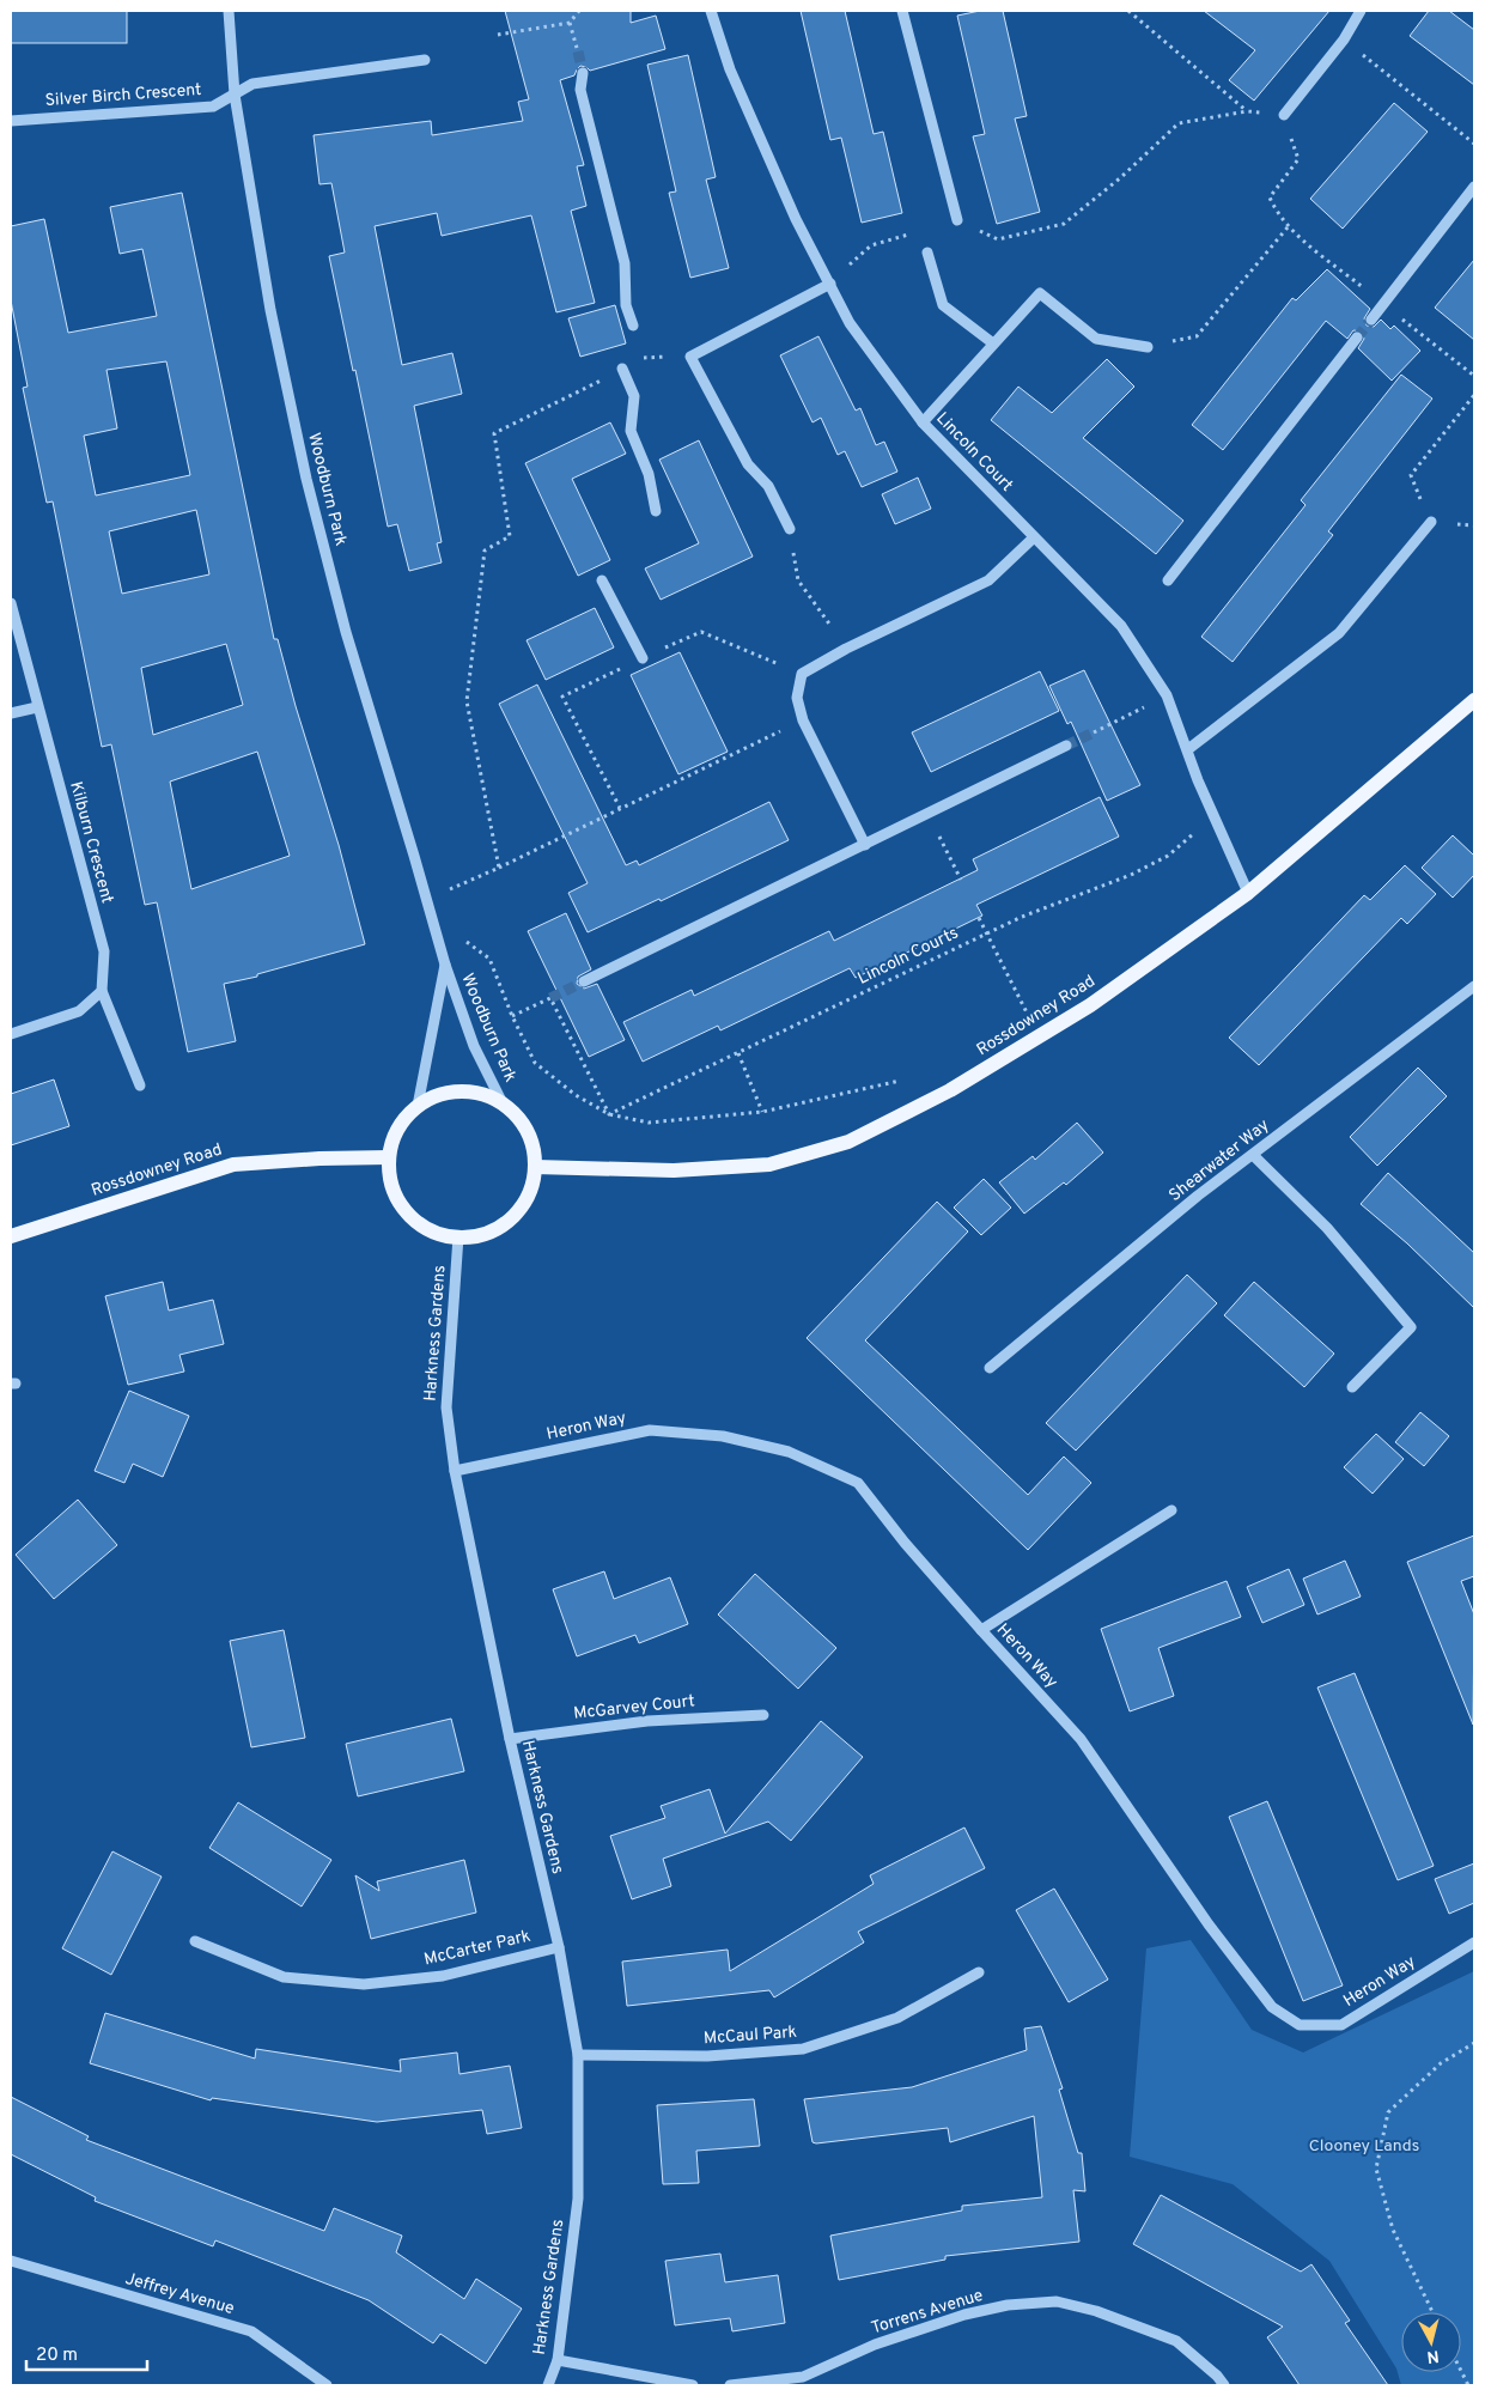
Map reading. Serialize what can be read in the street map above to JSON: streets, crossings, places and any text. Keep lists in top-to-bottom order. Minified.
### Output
{"streets":{"main road":["Rossdowney Road"],"street":["Silver Birch Crescent","Lincoln Court","Woodburn Park","Kilburn Crescent","Shearwater Way","Harkness Gardens","Heron Way","McGarvey Court","McCarter Park","McCaul Park","Jeffrey Avenue","Torrens Avenue"],"path":["Lincoln Courts"]},"crossings":[["Silver Birch Crescent","Woodburn Park"],["Lincoln Court","Lincoln Courts"],["Lincoln Court","Rossdowney Road"],["Woodburn Park","Rossdowney Road"],["Woodburn Park","Harkness Gardens"],["Rossdowney Road","Harkness Gardens"],["Harkness Gardens","Heron Way"],["Harkness Gardens","McGarvey Court"],["Harkness Gardens","McCarter Park"],["Harkness Gardens","McCaul Park"]],"parks":["Clooney Lands"],"scale_bar":"20 m","north":"bottom"}
